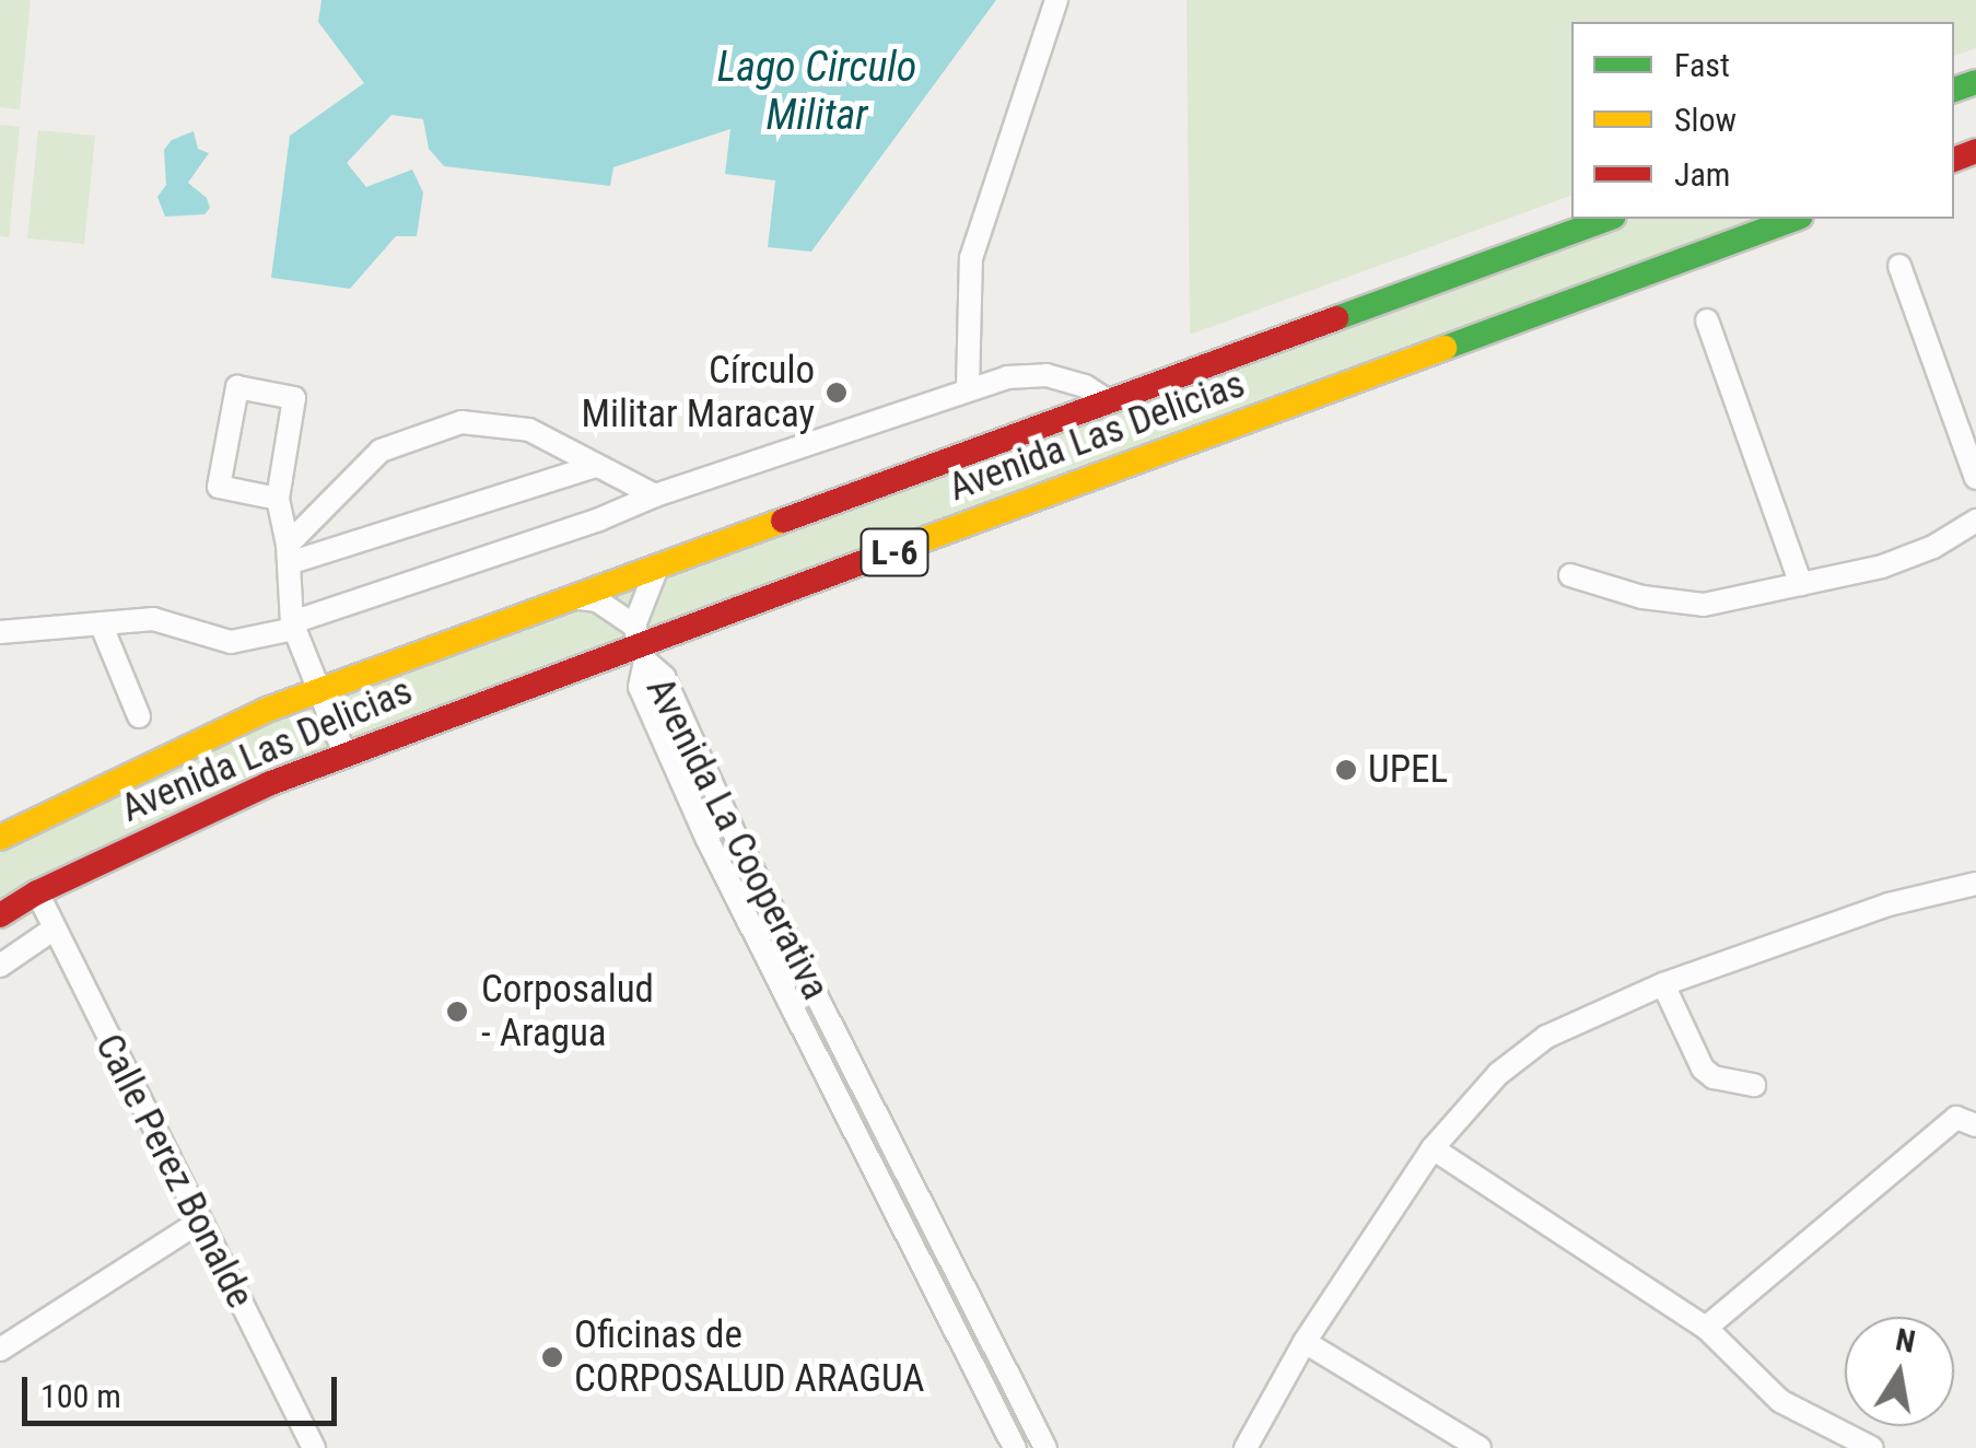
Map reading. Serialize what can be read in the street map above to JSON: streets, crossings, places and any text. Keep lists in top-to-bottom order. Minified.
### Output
{"streets":{"main road":["Avenida Las Delicias","L-6"],"street":["Avenida La Cooperativa","Calle Perez Bonalde"]},"crossings":[["Avenida Las Delicias","Avenida La Cooperativa"],["Avenida Las Delicias","Calle Perez Bonalde"]],"water":["Lago Circulo Militar"],"places":["Círculo Militar Maracay","UPEL","Corposalud - Aragua","Oficinas de CORPOSALUD ARAGUA"],"legend":["Fast","Slow","Jam"],"scale_bar":"100 m","north":"top"}
